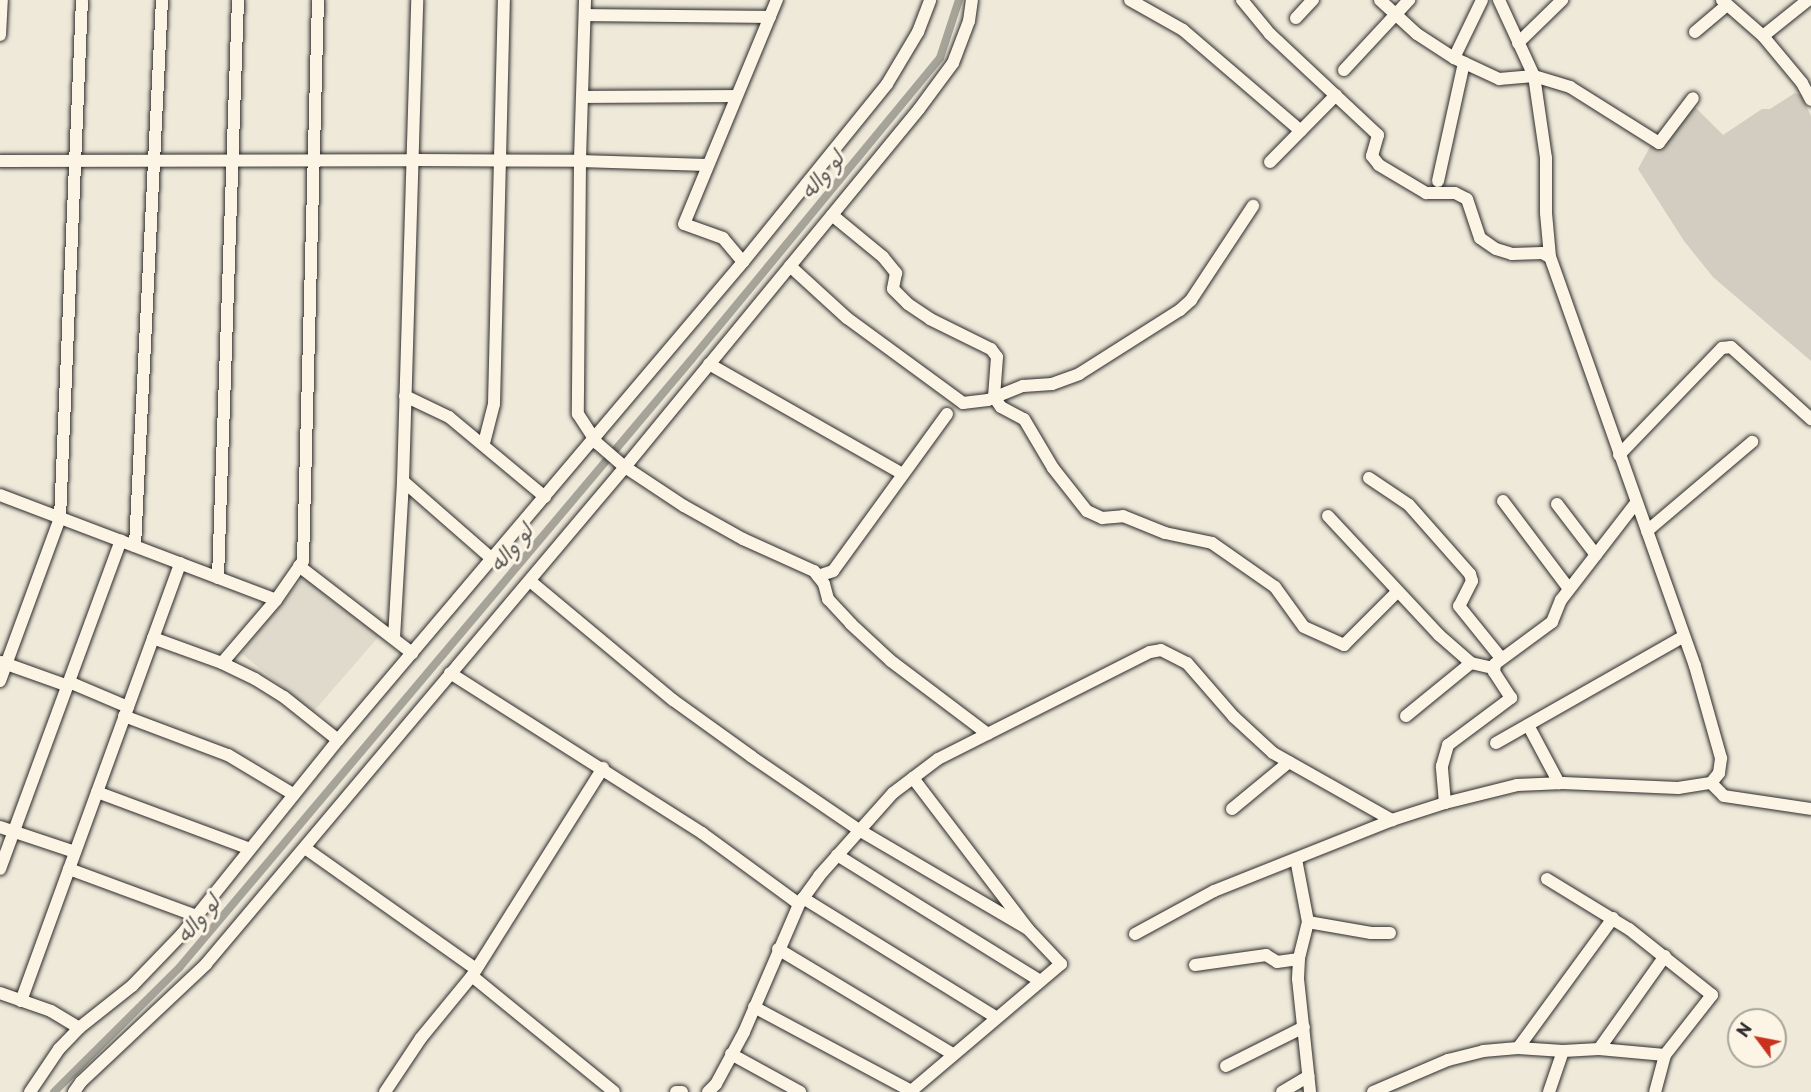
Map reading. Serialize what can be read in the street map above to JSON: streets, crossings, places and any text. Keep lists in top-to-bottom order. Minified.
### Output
{"water":["لو واله"],"north":"top left"}
